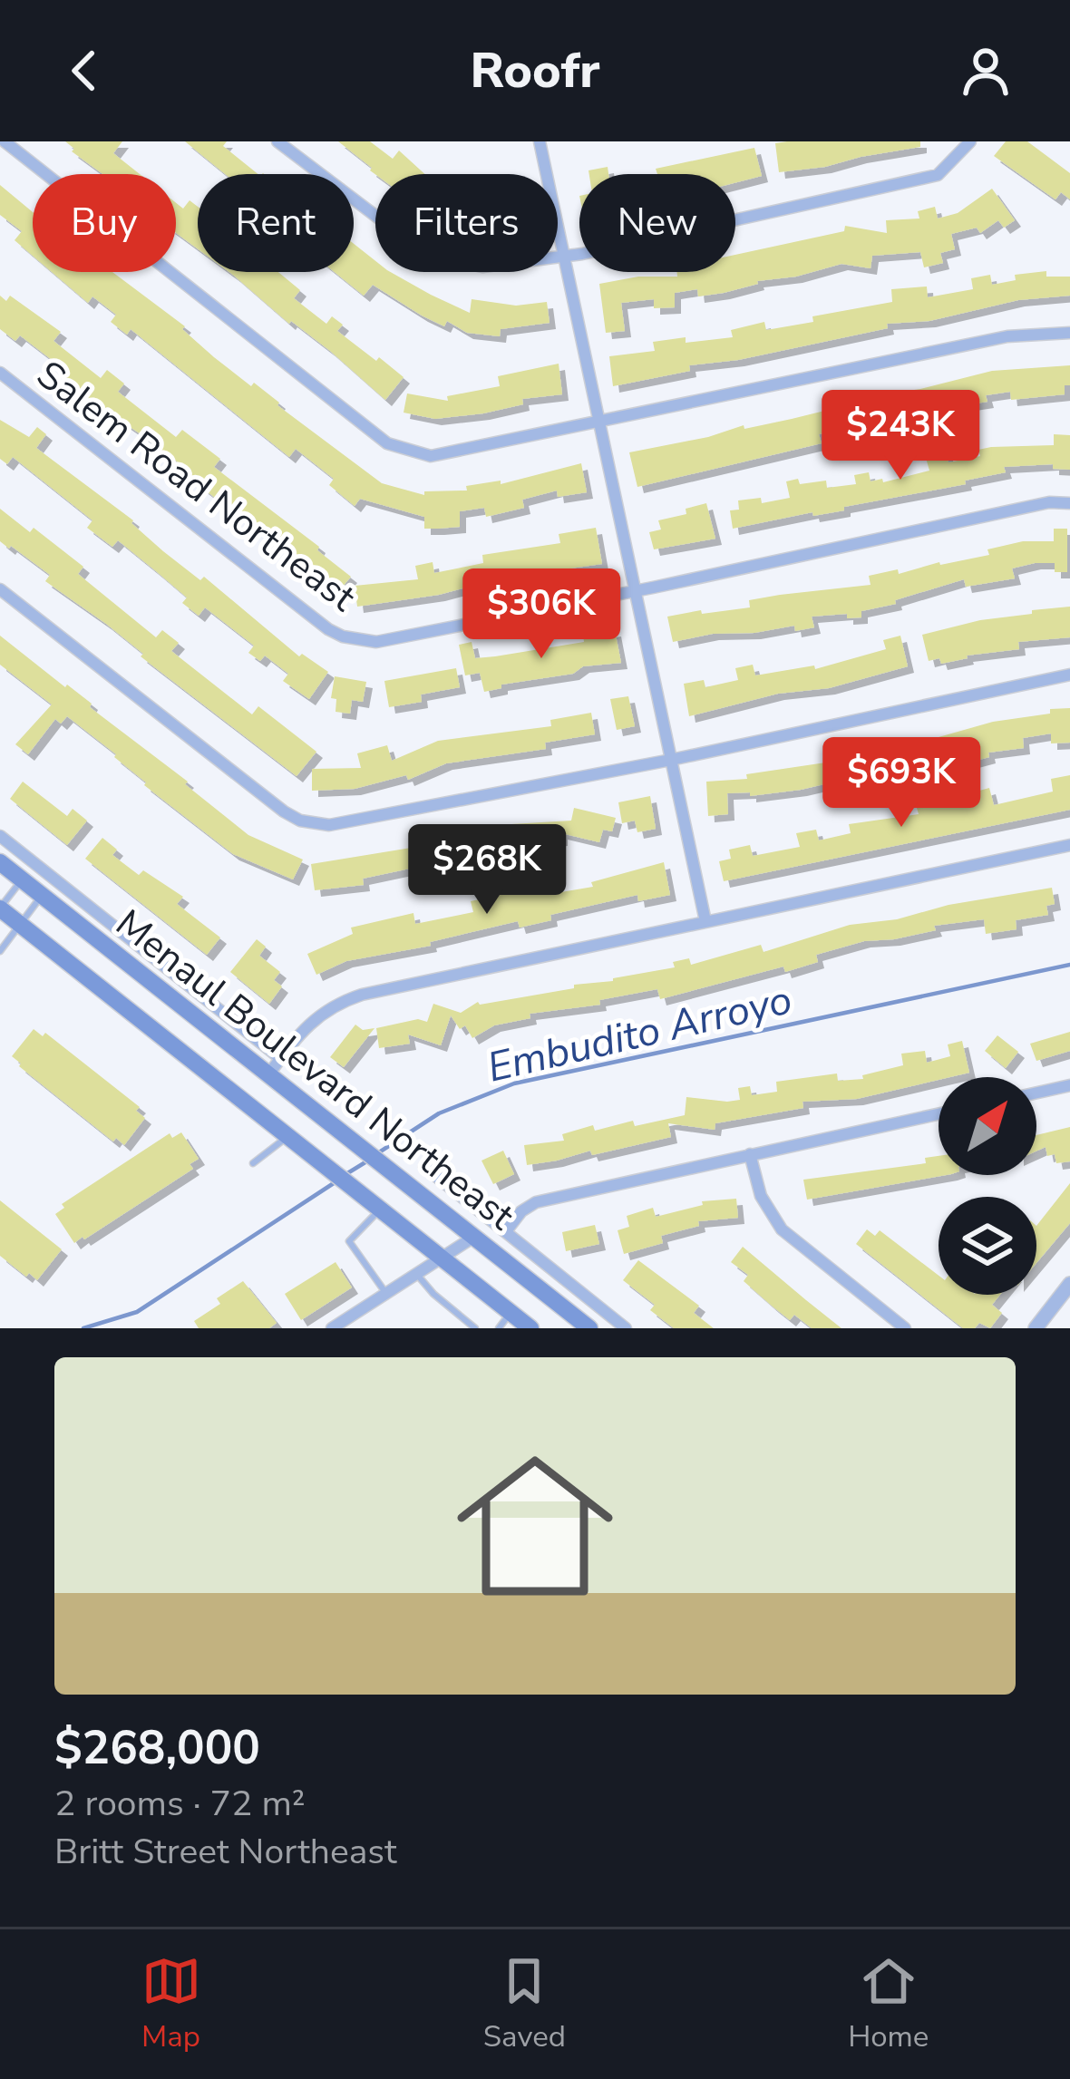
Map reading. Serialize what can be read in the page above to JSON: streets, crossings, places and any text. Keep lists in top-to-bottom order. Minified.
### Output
{"streets":{"main road":["Menaul Boulevard Northeast"],"street":["Salem Road Northeast"]},"water":["Embudito Arroyo"],"north":"top right","page":{"header":"Roofr","chip":["Buy","Rent","Filters","New"],"price":["$243K","$306K","$693K","$268K"],"list":[{"name":"$268,000","note":"2 rooms · 72 m² · Britt Street Northeast"}],"tabs":["Map","Saved","Home"]}}
